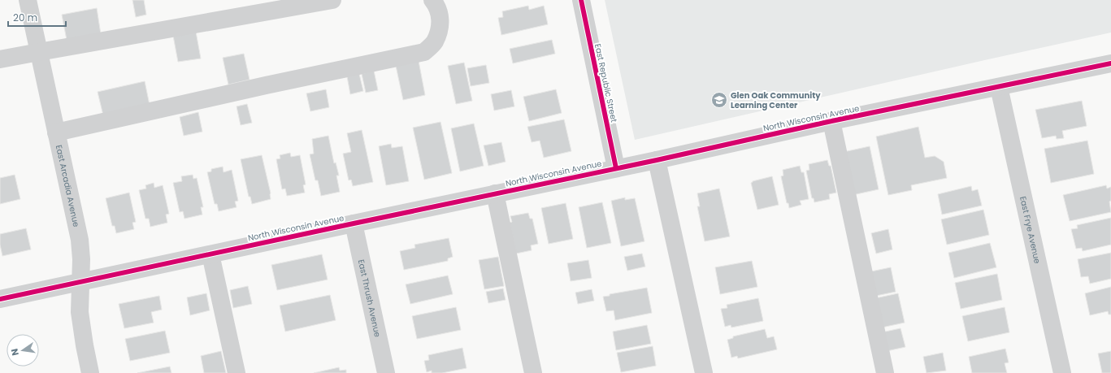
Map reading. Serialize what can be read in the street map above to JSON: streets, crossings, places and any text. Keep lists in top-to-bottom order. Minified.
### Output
{"streets":{"street":["East Republic Street","North Wisconsin Avenue","East Arcadia Avenue","East Frye Avenue","East Thrush Avenue"]},"crossings":[["East Republic Street","North Wisconsin Avenue"],["North Wisconsin Avenue","East Arcadia Avenue"],["North Wisconsin Avenue","East Frye Avenue"],["North Wisconsin Avenue","East Thrush Avenue"]],"places":{"school or university":["Glen Oak Community Learning Center"]},"scale_bar":"20 m","north":"left"}
